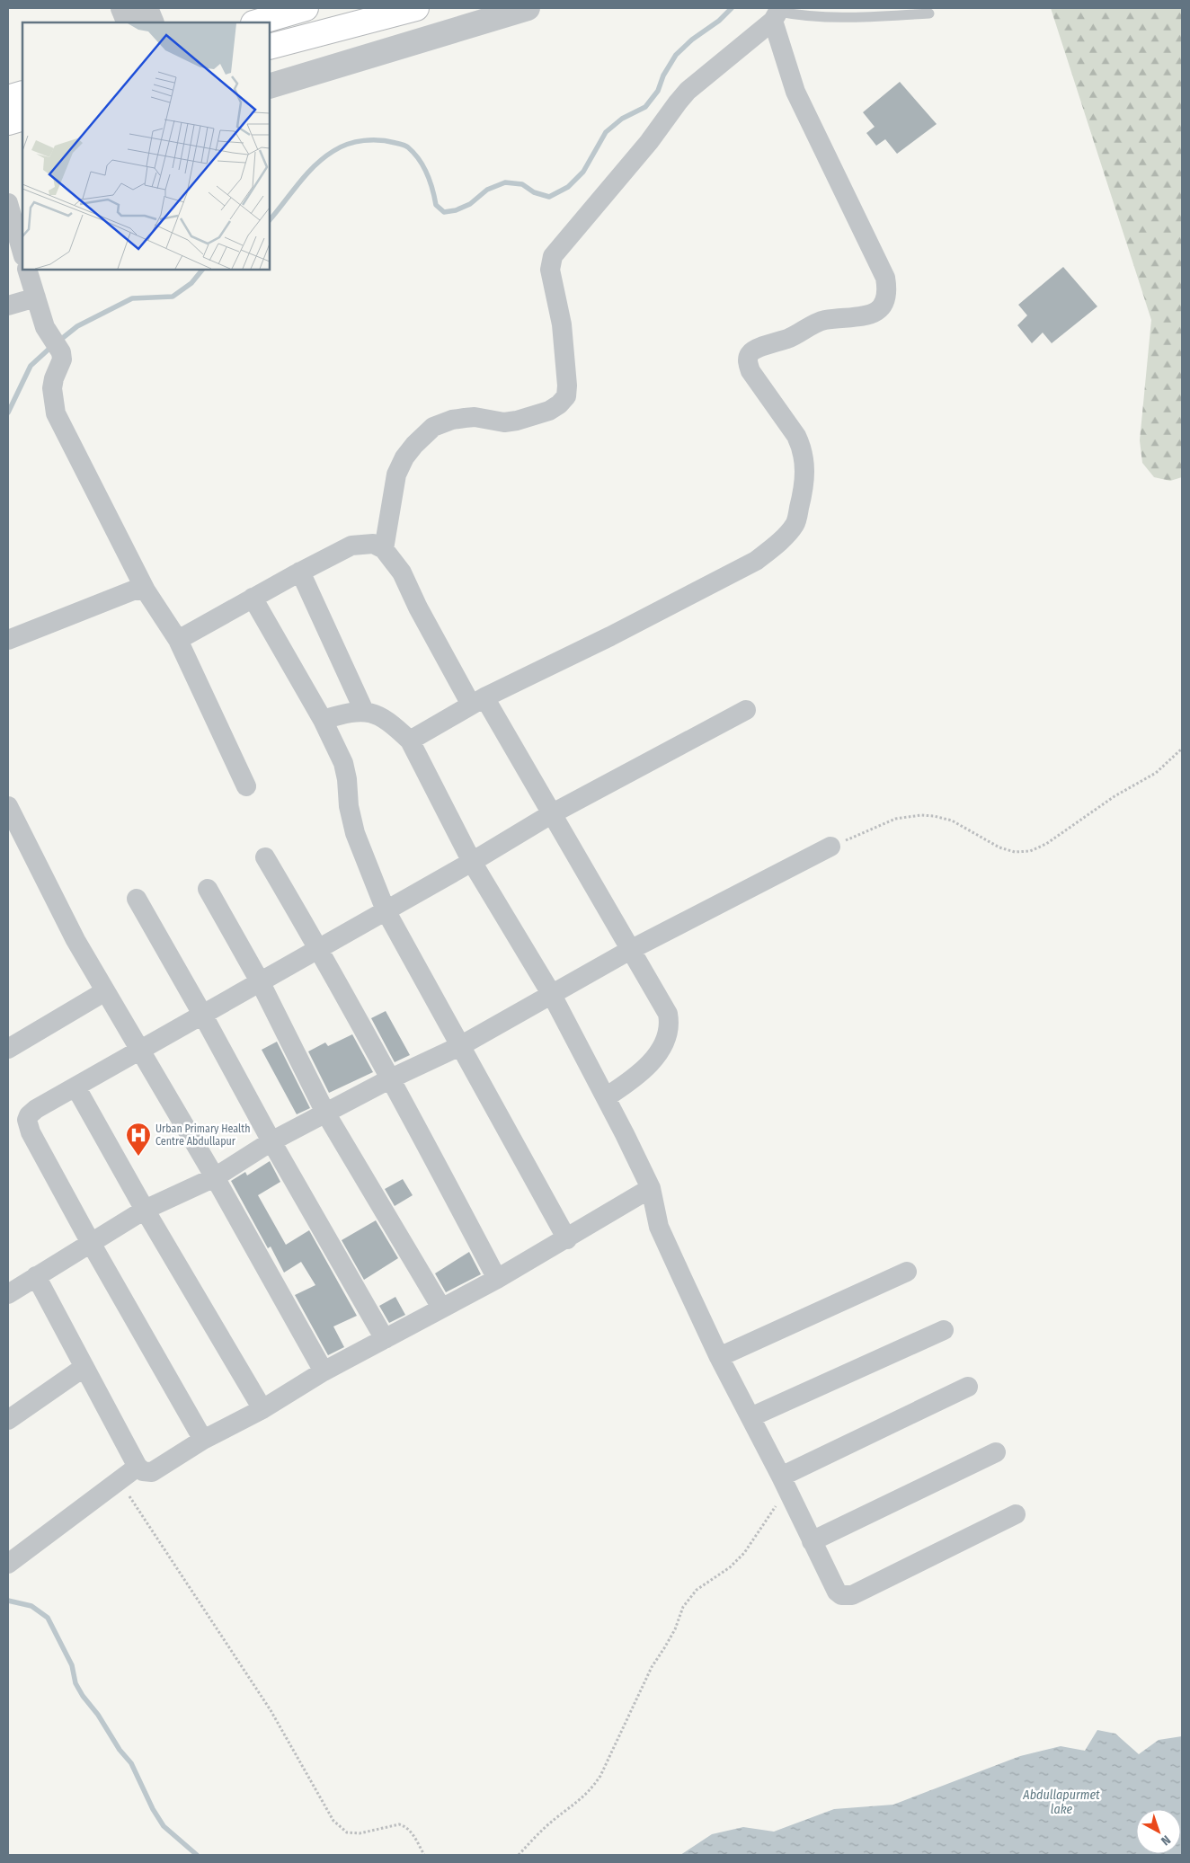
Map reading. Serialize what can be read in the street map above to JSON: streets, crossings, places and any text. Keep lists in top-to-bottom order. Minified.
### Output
{"water":["Abdullapurmet lake"],"places":{"hospital":["Urban Primary Health Centre Abdullapur"]},"north":"bottom right"}
